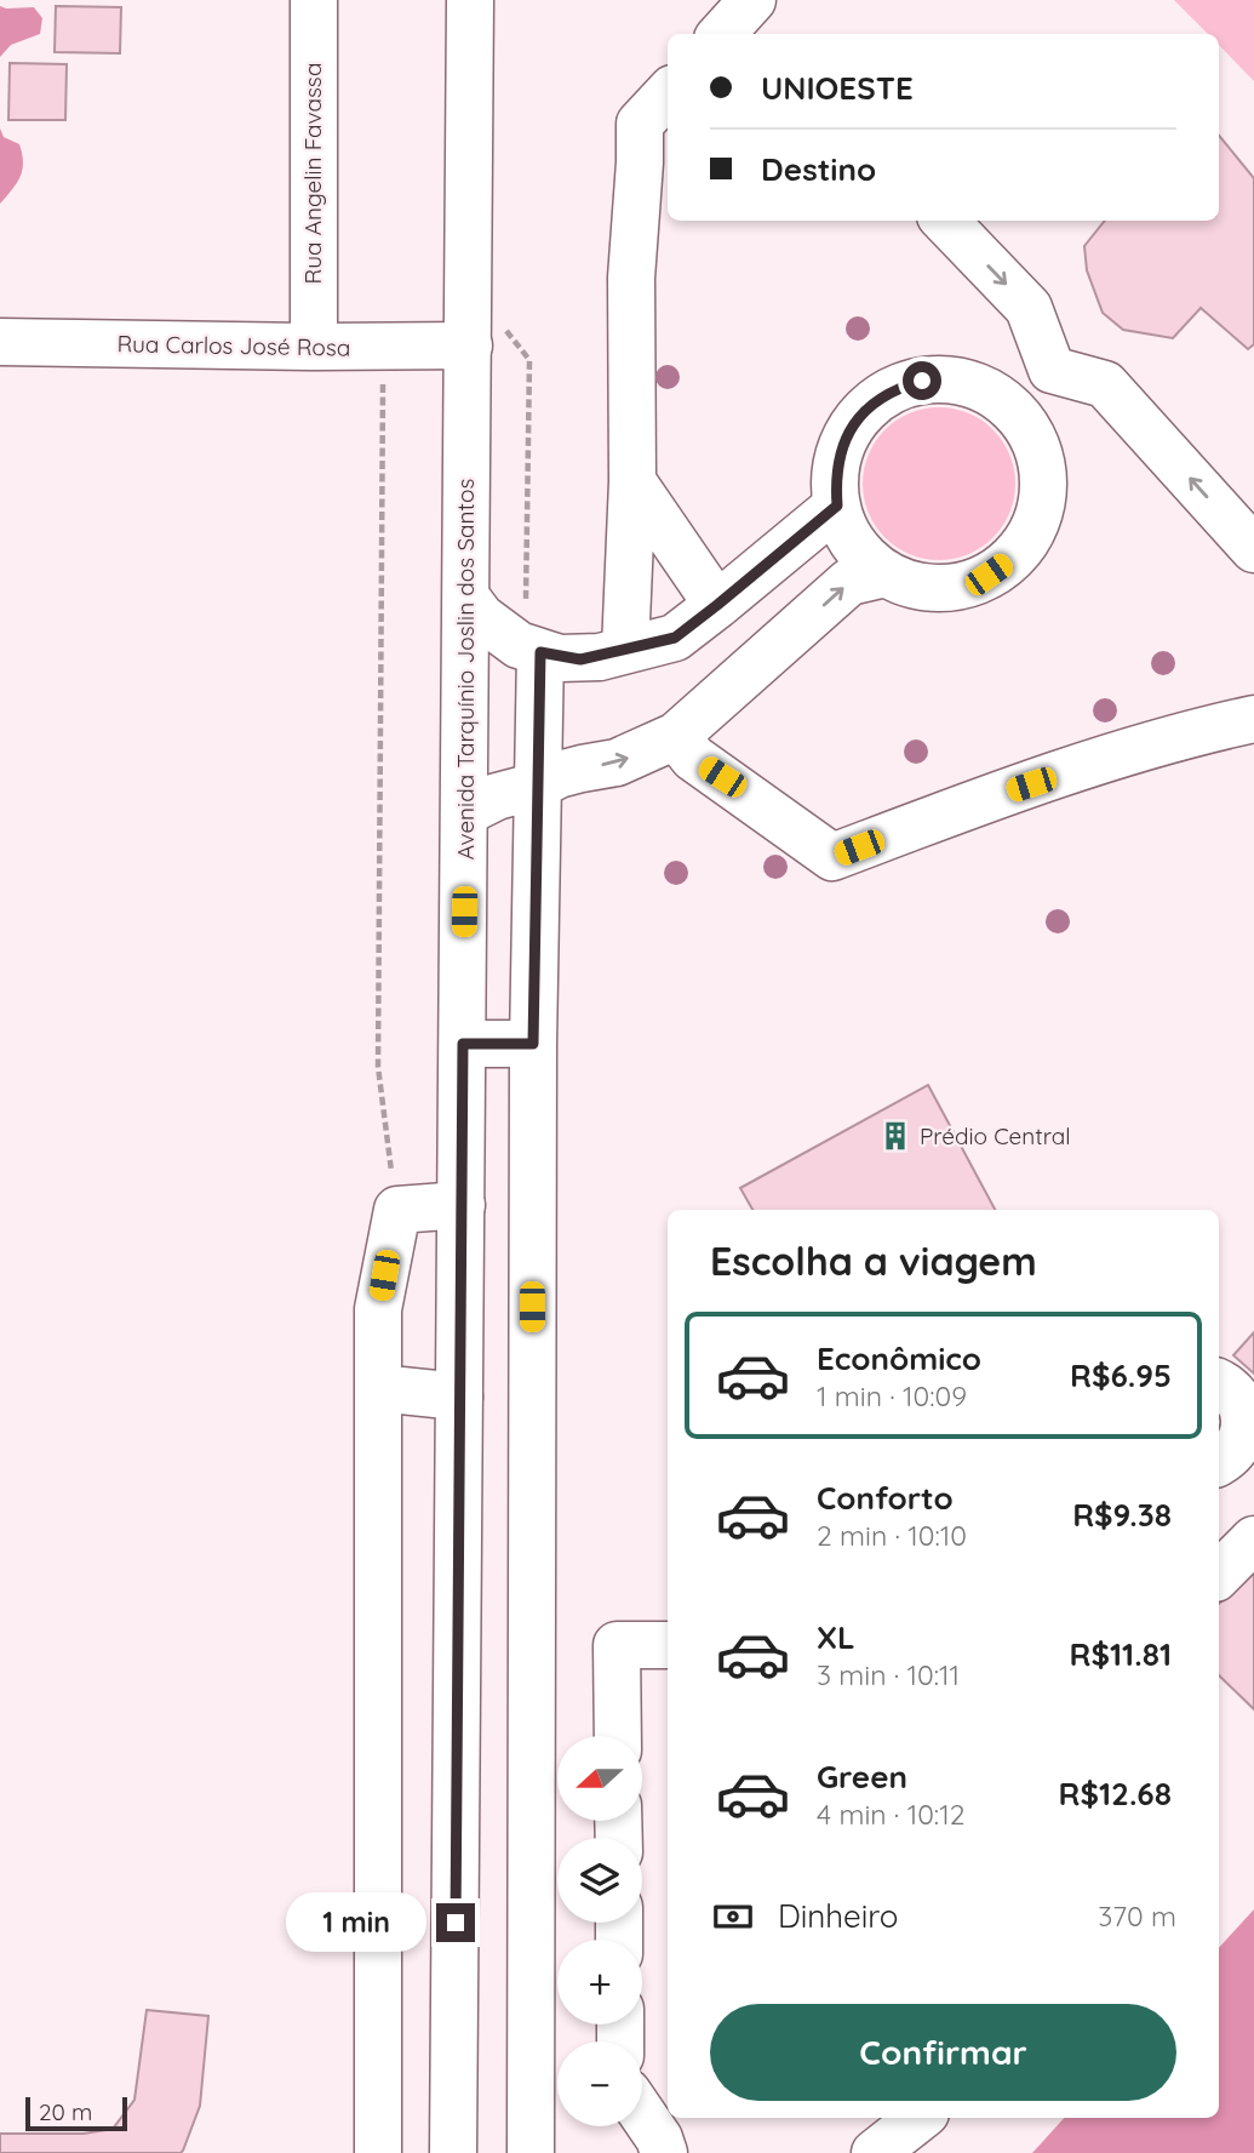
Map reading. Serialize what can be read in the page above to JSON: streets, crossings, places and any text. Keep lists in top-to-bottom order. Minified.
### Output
{"streets":{"main road":["Rua Angelin Favassa","Rua Carlos José Rosa","Avenida Tarquínio Joslin dos Santos"]},"crossings":[["Rua Angelin Favassa","Rua Carlos José Rosa"],["Rua Carlos José Rosa","Avenida Tarquínio Joslin dos Santos"]],"places":{"building":["Prédio Central"]},"scale_bar":"20 m","north":"left","page":{"banner":["UNIOESTE","Destino"],"heading":"Escolha a viagem","list":[{"name":"Econômico","note":"1 min · 10:09","value":"R$6.95"},{"name":"Conforto","note":"2 min · 10:10","value":"R$9.38"},{"name":"XL","note":"3 min · 10:11","value":"R$11.81"},{"name":"Green","note":"4 min · 10:12","value":"R$12.68"}],"map_buttons":["+","−"],"pay":["Dinheiro","370 m"],"bubble":"1 min","buttons":"Confirmar","scale":"20 m"}}
